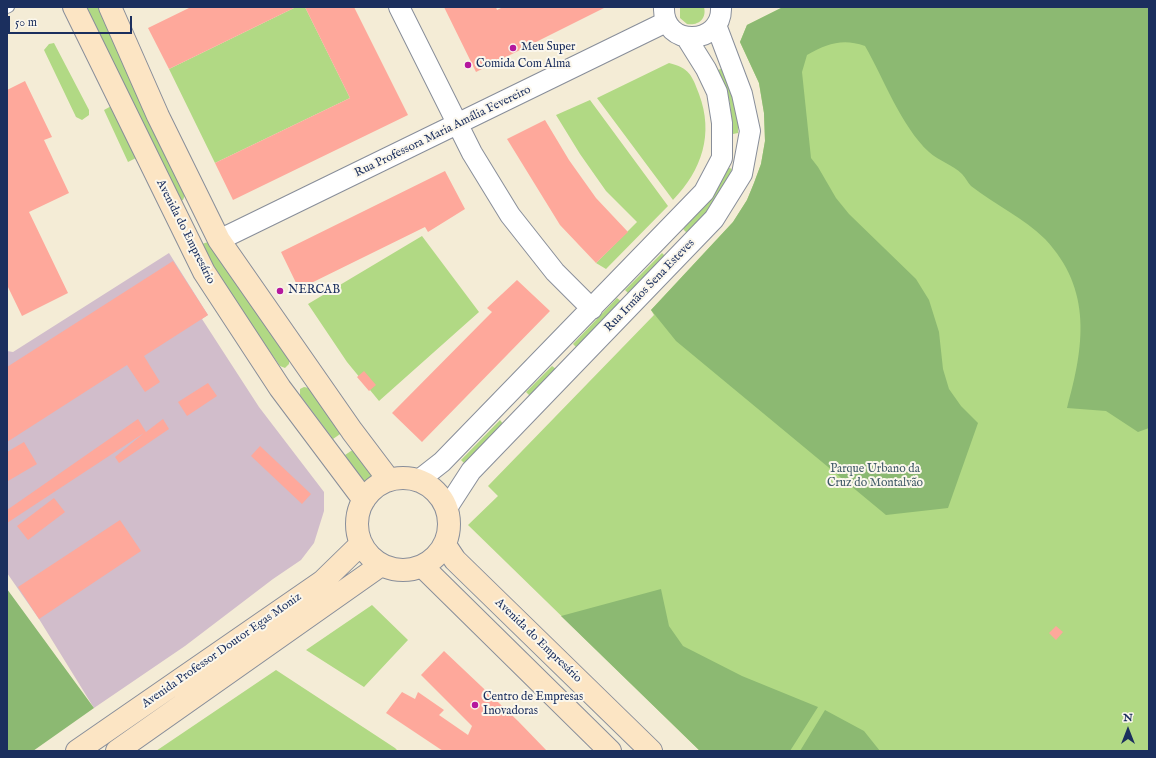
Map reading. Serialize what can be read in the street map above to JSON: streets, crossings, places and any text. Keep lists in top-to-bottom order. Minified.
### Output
{"streets":{"main road":["Avenida do Empresário","Avenida Professor Doutor Egas Moniz"],"street":["Rua Professora Maria Amália Fevereiro","Rua Irmãos Sena Esteves"]},"crossings":[["Avenida do Empresário","Rua Irmãos Sena Esteves"],["Avenida do Empresário","Avenida Professor Doutor Egas Moniz"],["Rua Irmãos Sena Esteves","Avenida Professor Doutor Egas Moniz"]],"parks":["Parque Urbano da Cruz do Montalvão"],"places":["Meu Super","Comida Com Alma","NERCAB","Centro de Empresas Inovadoras"],"scale_bar":"50 m","north":"top"}
